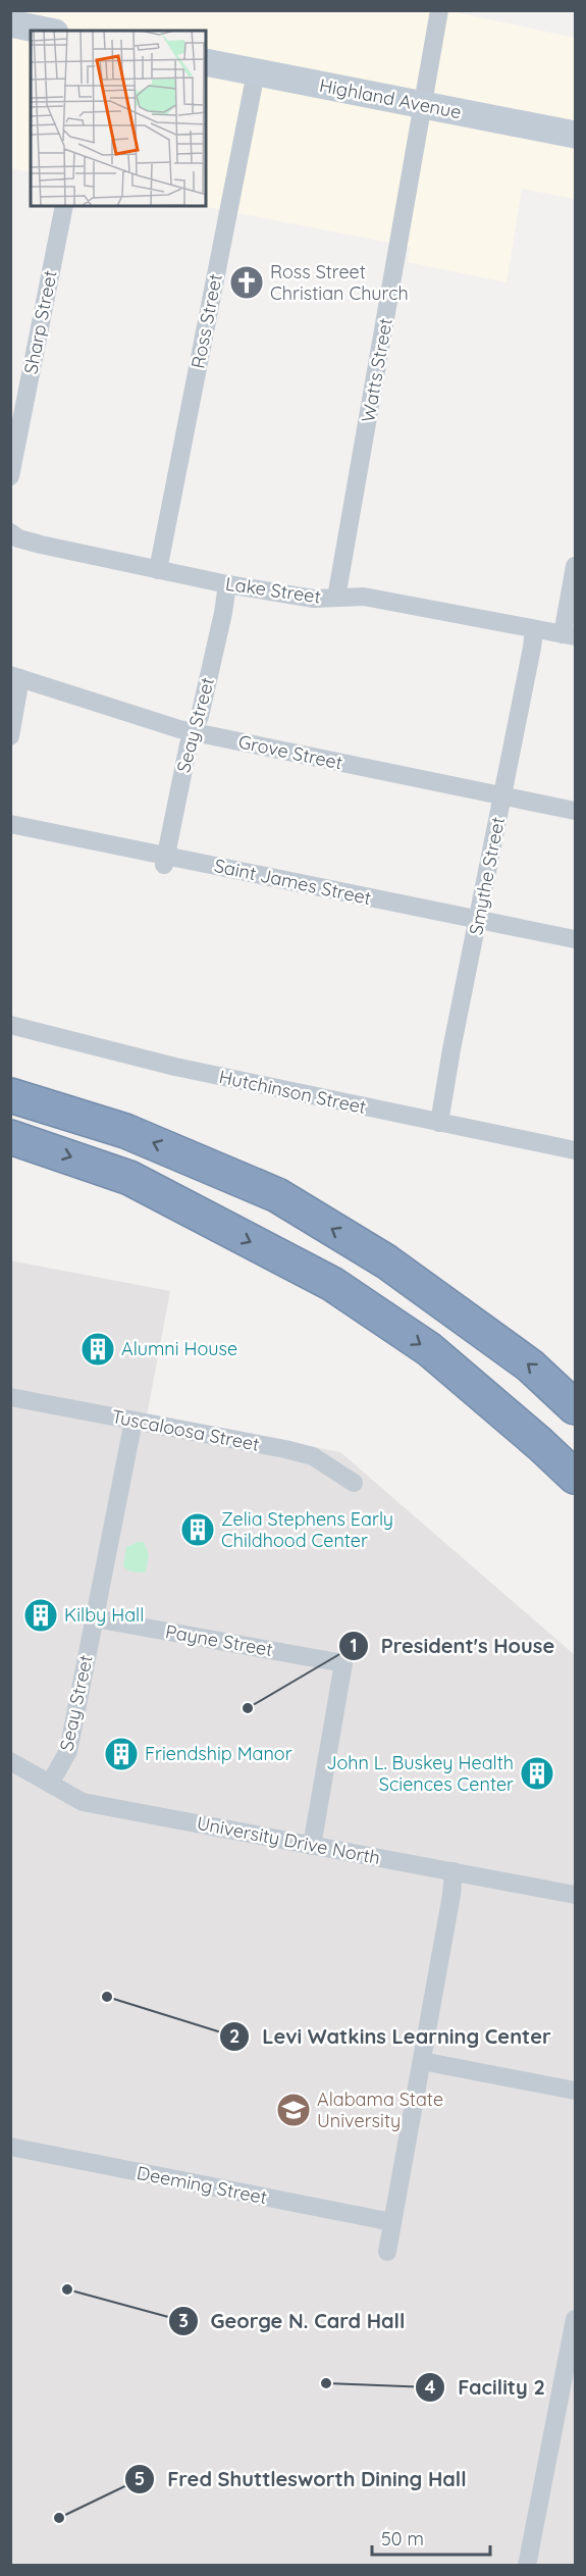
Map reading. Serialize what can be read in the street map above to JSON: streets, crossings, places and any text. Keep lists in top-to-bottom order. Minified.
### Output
{"streets":{"main road":["Highland Avenue"],"street":["Ross Street","Sharp Street","Watts Street","Lake Street","Seay Street","Grove Street","Smythe Street","Saint James Street","Hutchinson Street","Tuscaloosa Street","Payne Street","University Drive North","Deeming Street"]},"crossings":[["Highland Avenue","Ross Street"],["Highland Avenue","Watts Street"],["Ross Street","Lake Street"],["Watts Street","Lake Street"],["Lake Street","Seay Street"],["Lake Street","Smythe Street"],["Seay Street","Grove Street"],["Seay Street","Saint James Street"],["Seay Street","Tuscaloosa Street"],["Seay Street","Payne Street"],["Seay Street","University Drive North"],["Grove Street","Smythe Street"],["Smythe Street","Saint James Street"],["Smythe Street","Hutchinson Street"],["Payne Street","University Drive North"]],"places":{"church":["Ross Street Christian Church"],"building":["Alumni House","Zelia Stephens Early Childhood Center","Kilby Hall","Friendship Manor","John L. Buskey Health Sciences Center"],"other":["President's House","Levi Watkins Learning Center","George N. Card Hall","Facility 2","Fred Shuttlesworth Dining Hall"],"school or university":["Alabama State University"]},"scale_bar":"50 m"}
